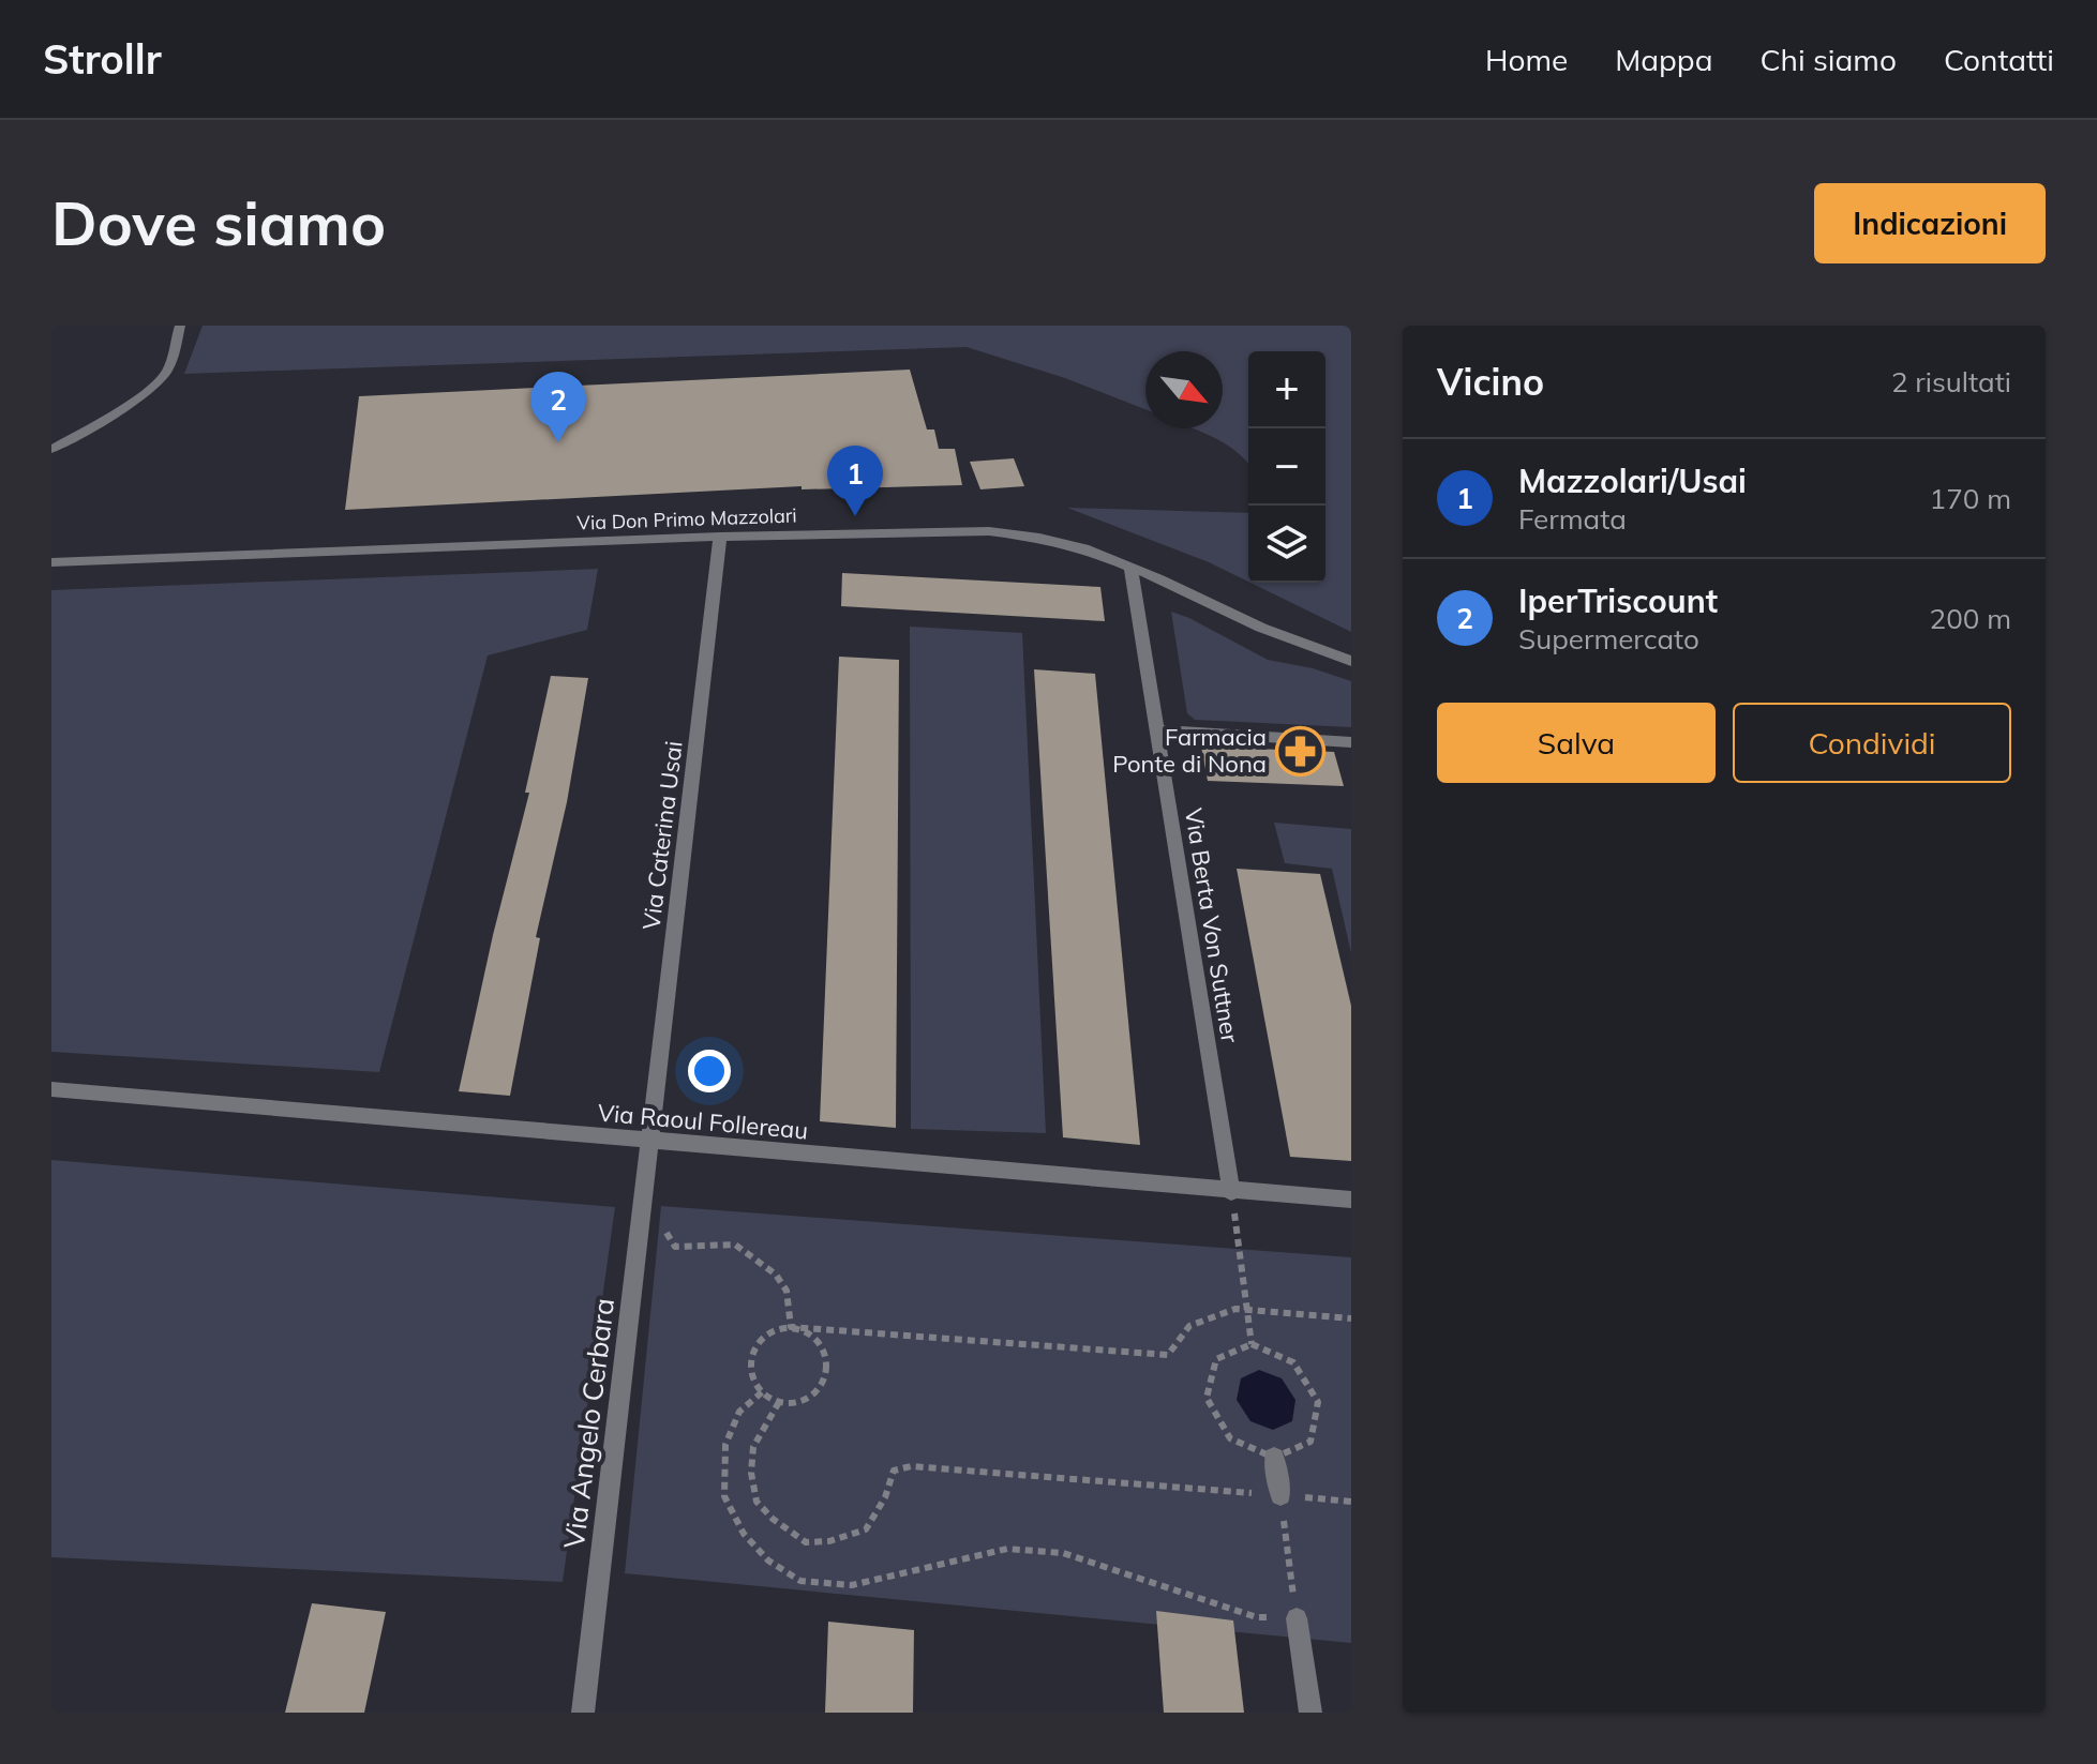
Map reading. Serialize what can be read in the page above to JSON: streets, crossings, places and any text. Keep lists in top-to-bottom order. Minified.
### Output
{"streets":{"street":["Via Don Primo Mazzolari","Via Caterina Usai","Via Berta Von Suttner","Via Raoul Follereau","Via Angelo Cerbara"]},"crossings":[["Via Don Primo Mazzolari","Via Caterina Usai"],["Via Don Primo Mazzolari","Via Berta Von Suttner"],["Via Caterina Usai","Via Raoul Follereau"],["Via Caterina Usai","Via Angelo Cerbara"],["Via Berta Von Suttner","Via Raoul Follereau"],["Via Raoul Follereau","Via Angelo Cerbara"]],"places":{"pharmacy":["Farmacia Ponte di Nona"]},"north":"bottom right","page":{"header":"Strollr","nav":["Home","Mappa","Chi siamo","Contatti"],"buttons":["Indicazioni",["Salva","Condividi"]],"title":"Dove siamo","heading":["Vicino","2 risultati"],"map_buttons":["+","−"],"pins":["2","1"],"list":[{"mark":"1","name":"Mazzolari/Usai","note":"Fermata","value":"170 m"},{"mark":"2","name":"IperTriscount","note":"Supermercato","value":"200 m"}]}}
